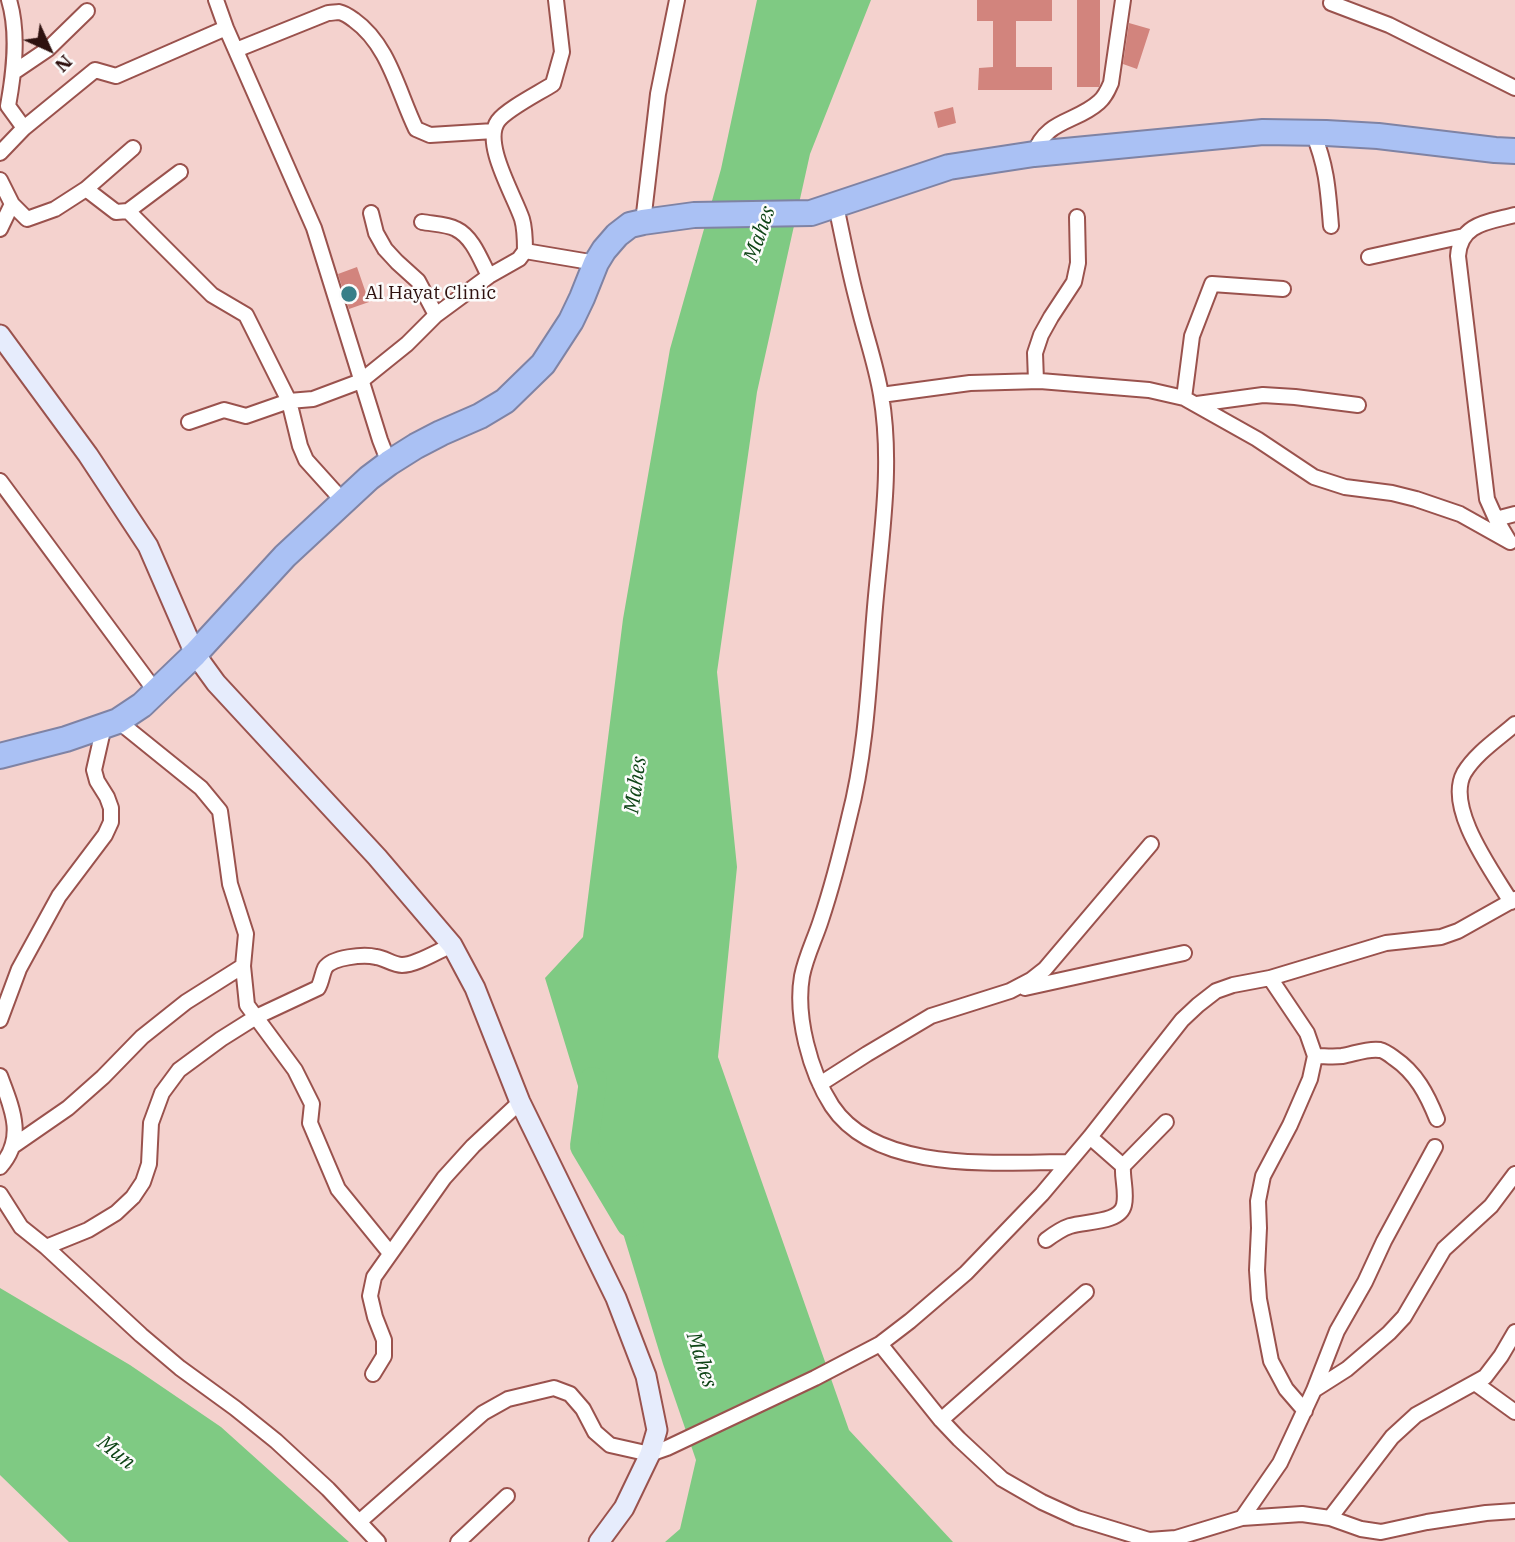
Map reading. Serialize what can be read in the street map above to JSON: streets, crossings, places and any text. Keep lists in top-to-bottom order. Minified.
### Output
{"water":["Mahes","Mun"],"places":["Al Hayat Clinic"],"north":"bottom right"}
